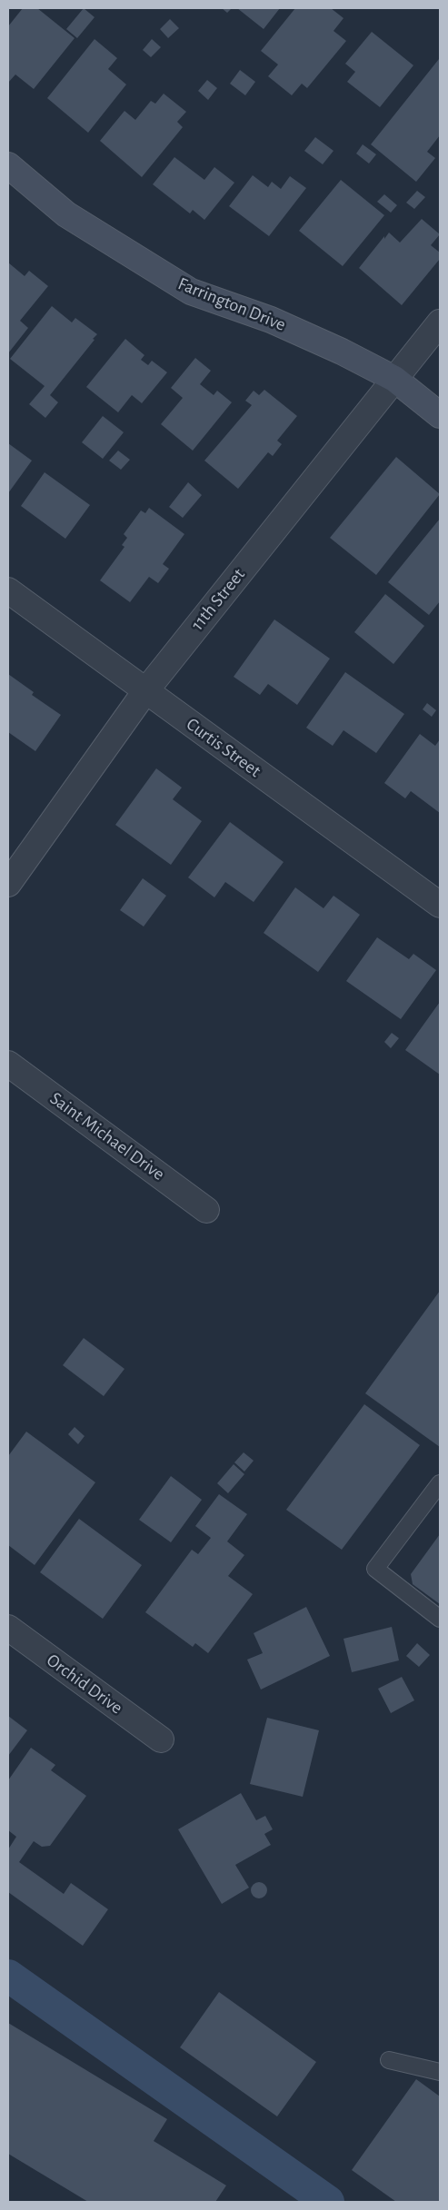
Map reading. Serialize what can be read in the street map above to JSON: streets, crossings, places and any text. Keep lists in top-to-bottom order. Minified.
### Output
{"streets":{"street":["Farrington Drive","11th Street","Curtis Street","Saint Michael Drive","Orchid Drive"]},"crossings":[["Farrington Drive","11th Street"],["11th Street","Curtis Street"]]}
